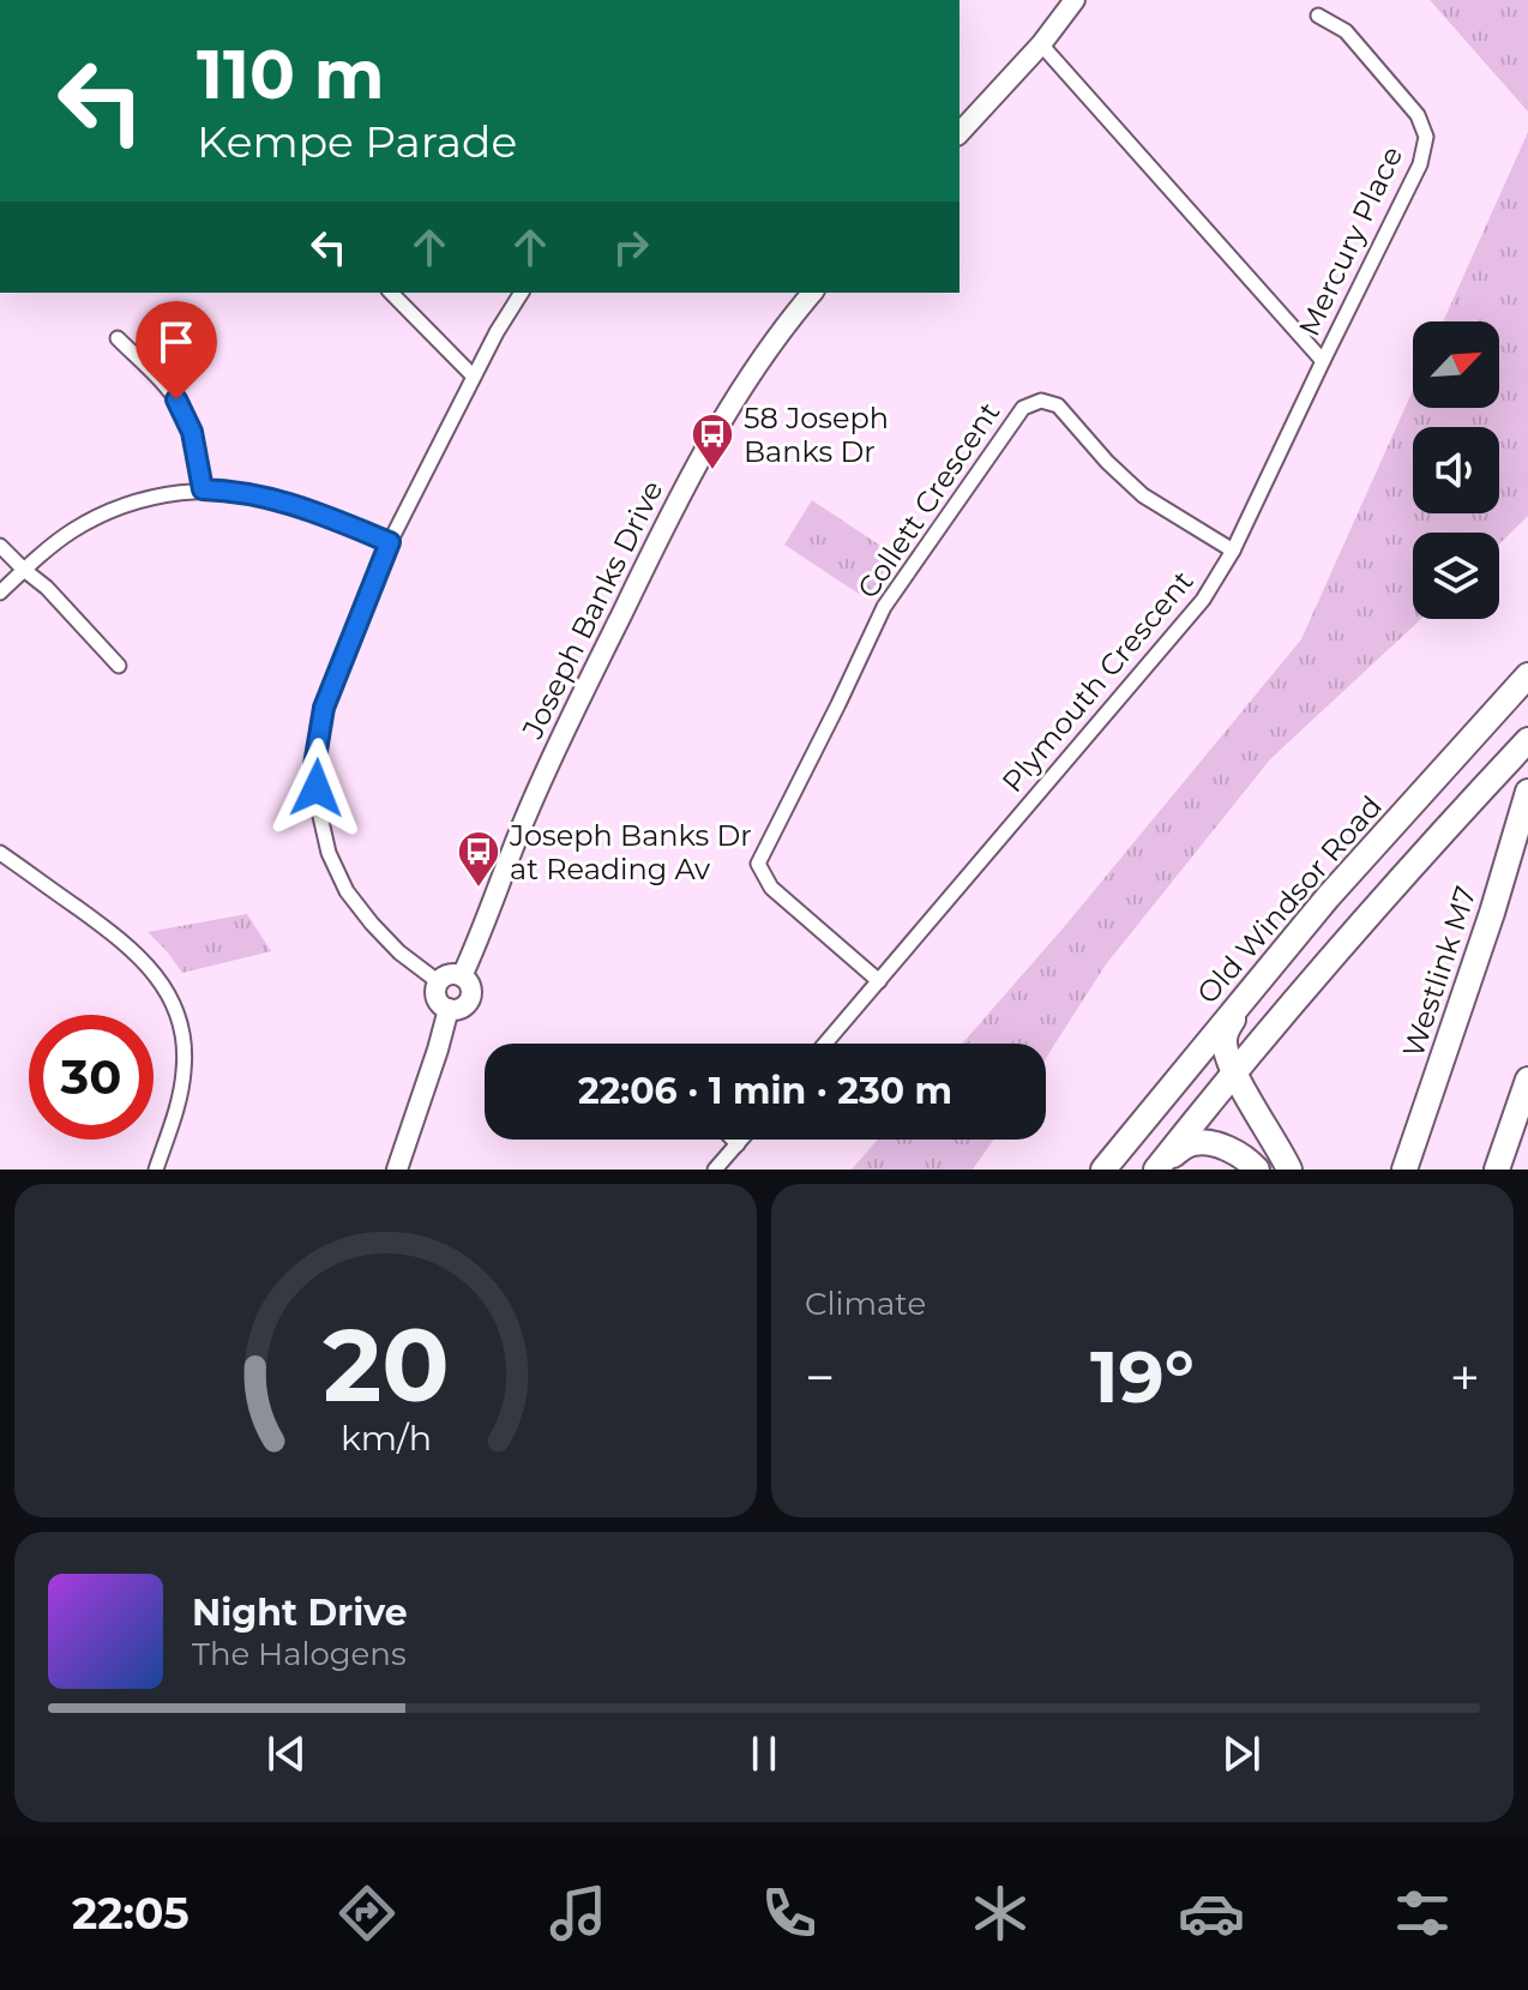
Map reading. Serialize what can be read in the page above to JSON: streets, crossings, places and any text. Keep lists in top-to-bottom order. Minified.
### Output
{"streets":{"highway":["Old Windsor Road","Westlink M7"],"street":["Mercury Place","Collett Crescent","Joseph Banks Drive","Plymouth Crescent"]},"crossings":[["Mercury Place","Plymouth Crescent"],["Collett Crescent","Plymouth Crescent"]],"places":{"bus stop":["58 Joseph Banks Dr","Joseph Banks Dr at Reading Av"]},"north":"top right","page":{"turn":["110 m","Kempe Parade"],"limit":"30","trip":"22:06 · 1 min · 230 m","tile":"Climate","heat":["−","19°","+"],"song":["Night Drive","The Halogens"],"tabs":"22:05","gauge":["20","km/h"]}}
